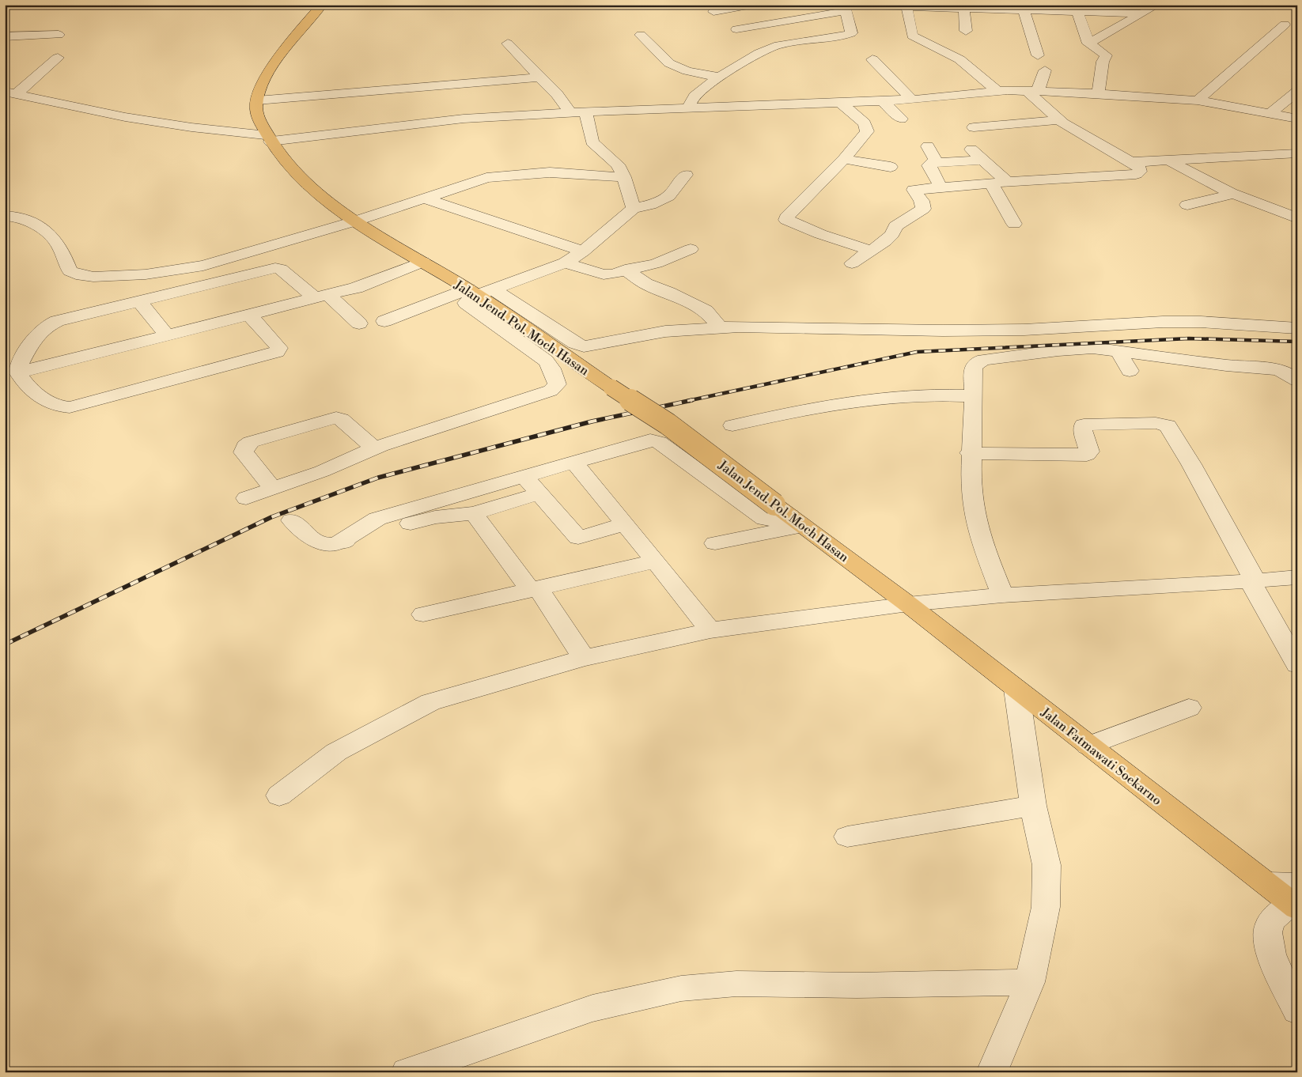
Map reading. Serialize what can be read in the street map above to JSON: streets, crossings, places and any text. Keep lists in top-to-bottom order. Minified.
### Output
{"streets":{"main road":["Jalan Jend. Pol. Moch Hasan","Jalan Fatmawati Soekarno"]},"crossings":[["Jalan Jend. Pol. Moch Hasan","Jalan Fatmawati Soekarno"]]}
